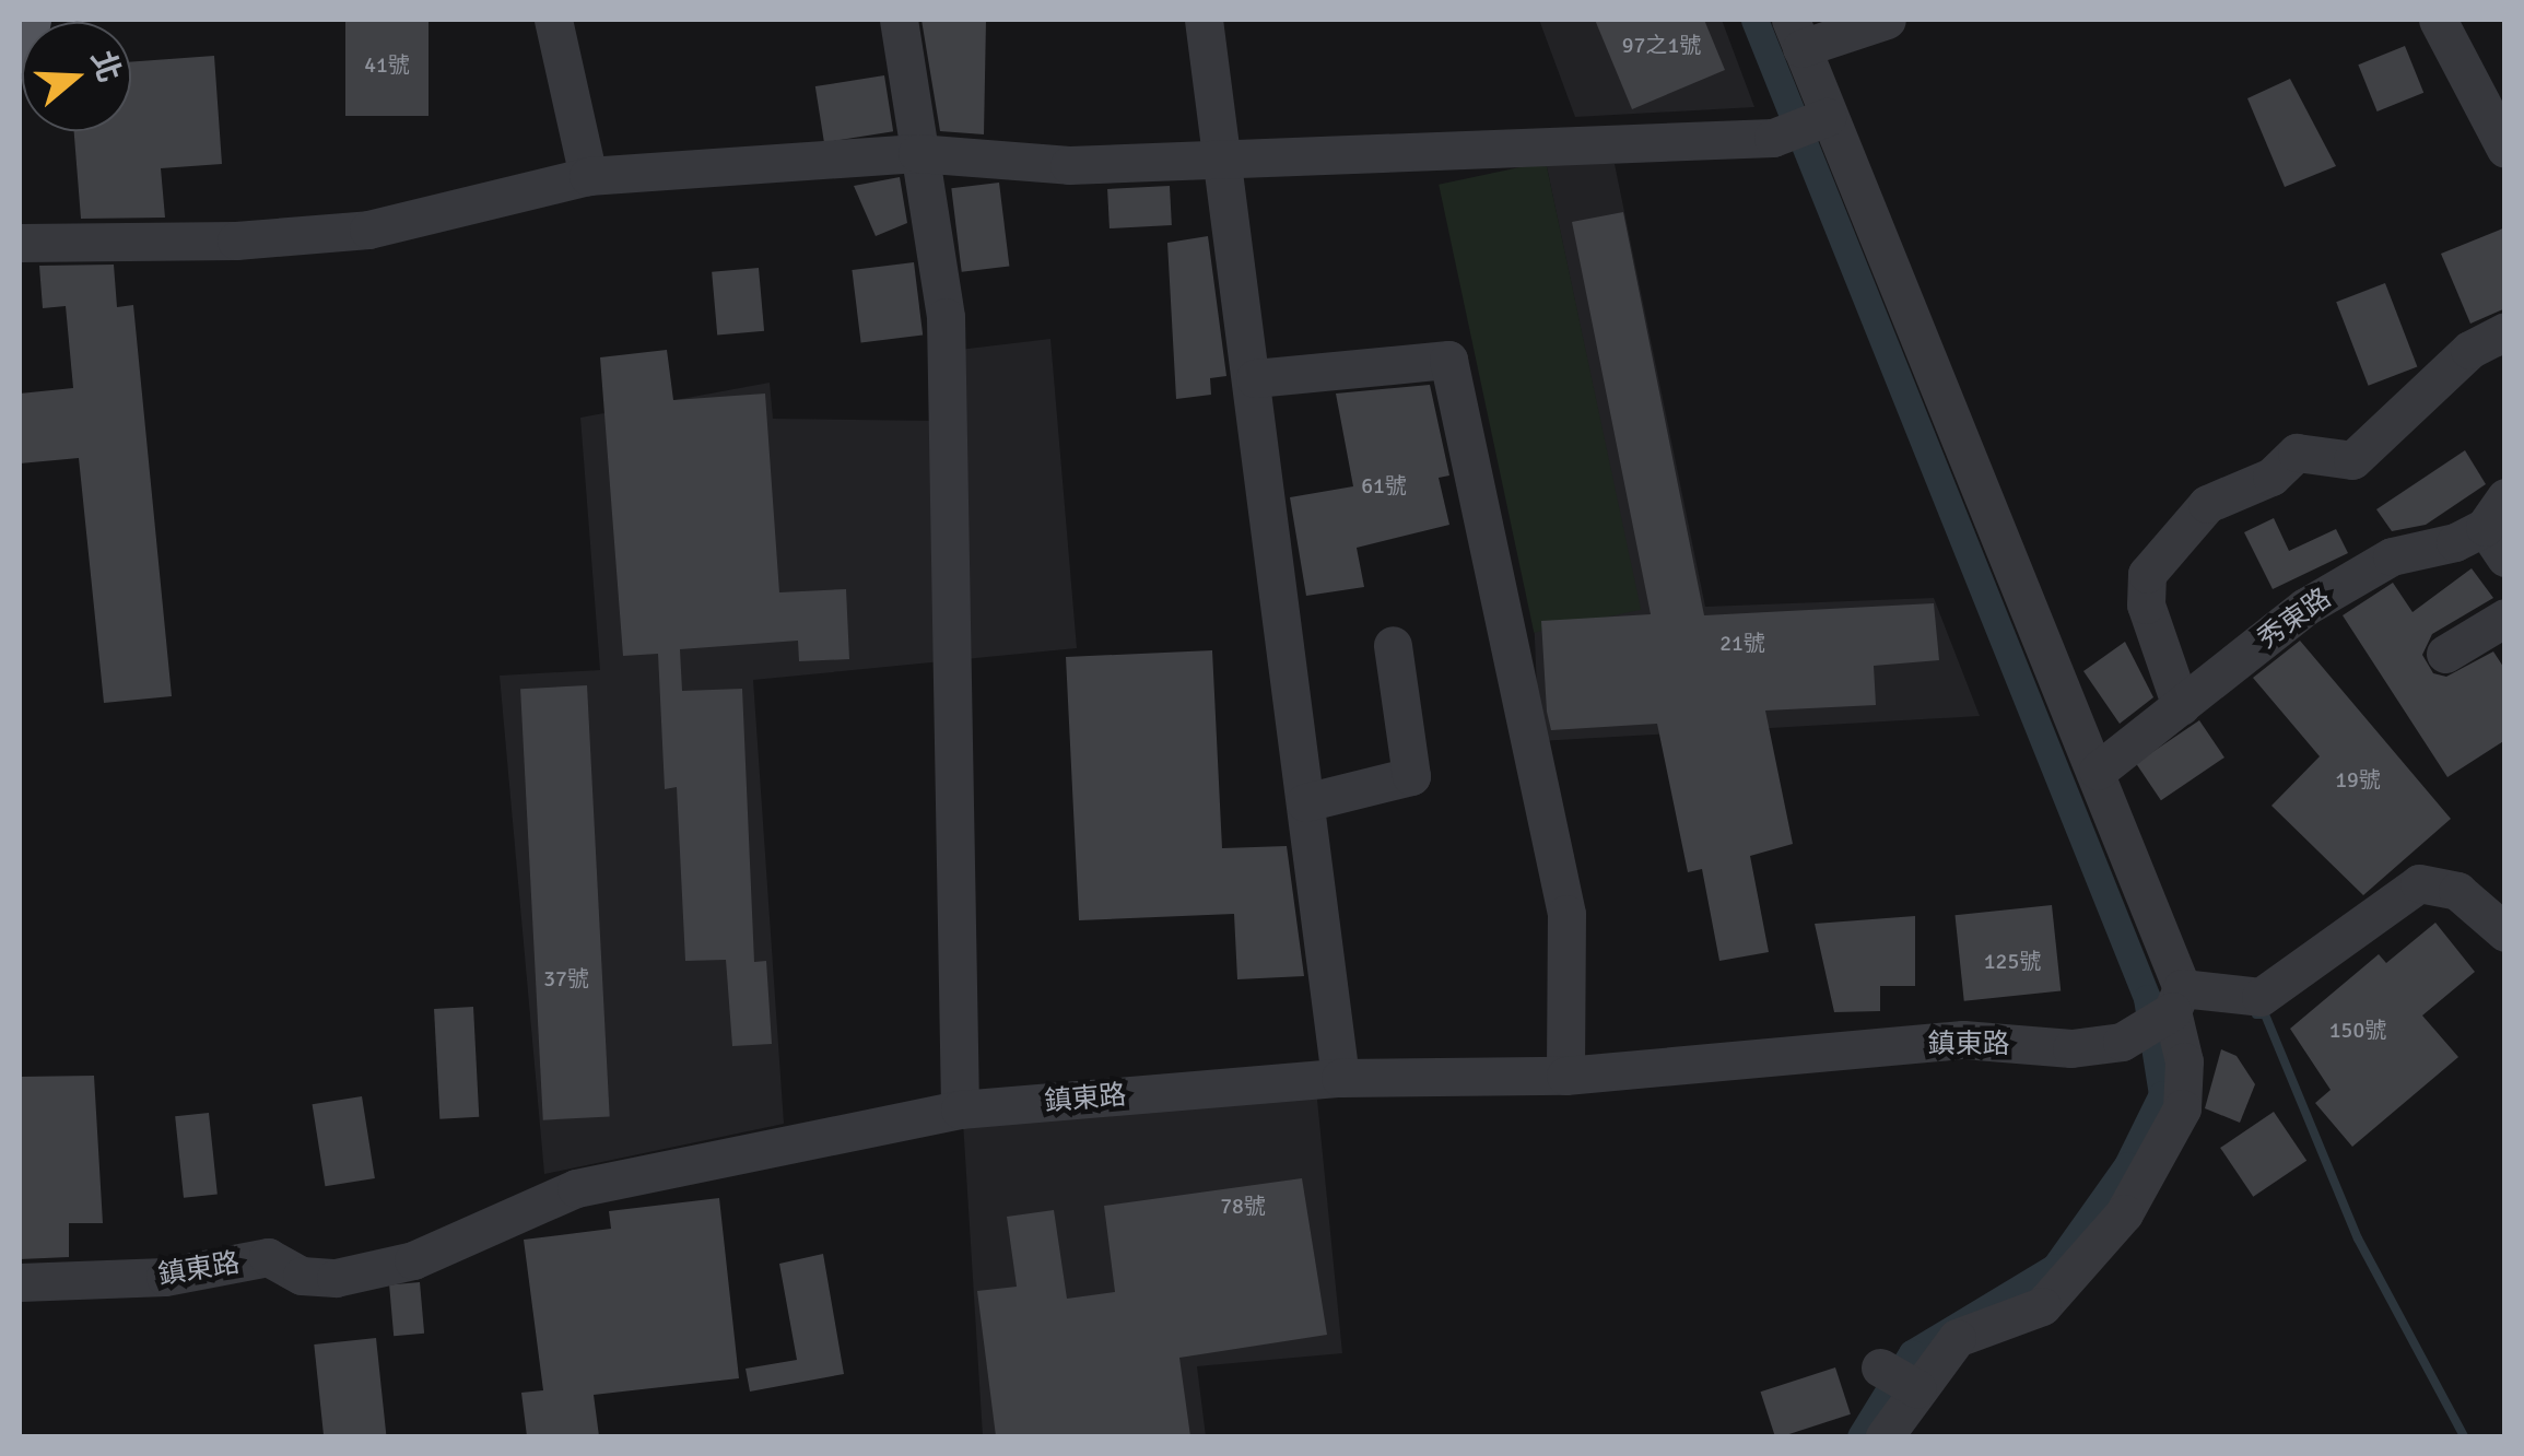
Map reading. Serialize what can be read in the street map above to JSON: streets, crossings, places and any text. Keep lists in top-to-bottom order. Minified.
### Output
{"streets":{"street":["秀東路","鎮東路"]},"house_numbers":["97之1號","41號","61號","21號","19號","125號","37號","150號","78號"],"north":"right"}
